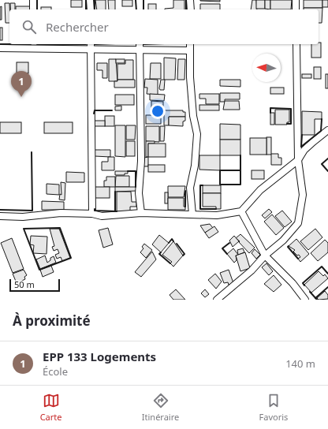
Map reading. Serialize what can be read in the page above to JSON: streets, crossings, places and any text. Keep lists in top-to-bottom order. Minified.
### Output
{"scale_bar":"50 m","north":"left","page":{"search":"Rechercher","pins":"1","scale":"50 m","heading":"À proximité","list":[{"mark":"1","name":"EPP 133 Logements","note":"École","value":"140 m"}],"nav":["Carte","Itinéraire","Favoris"]}}
